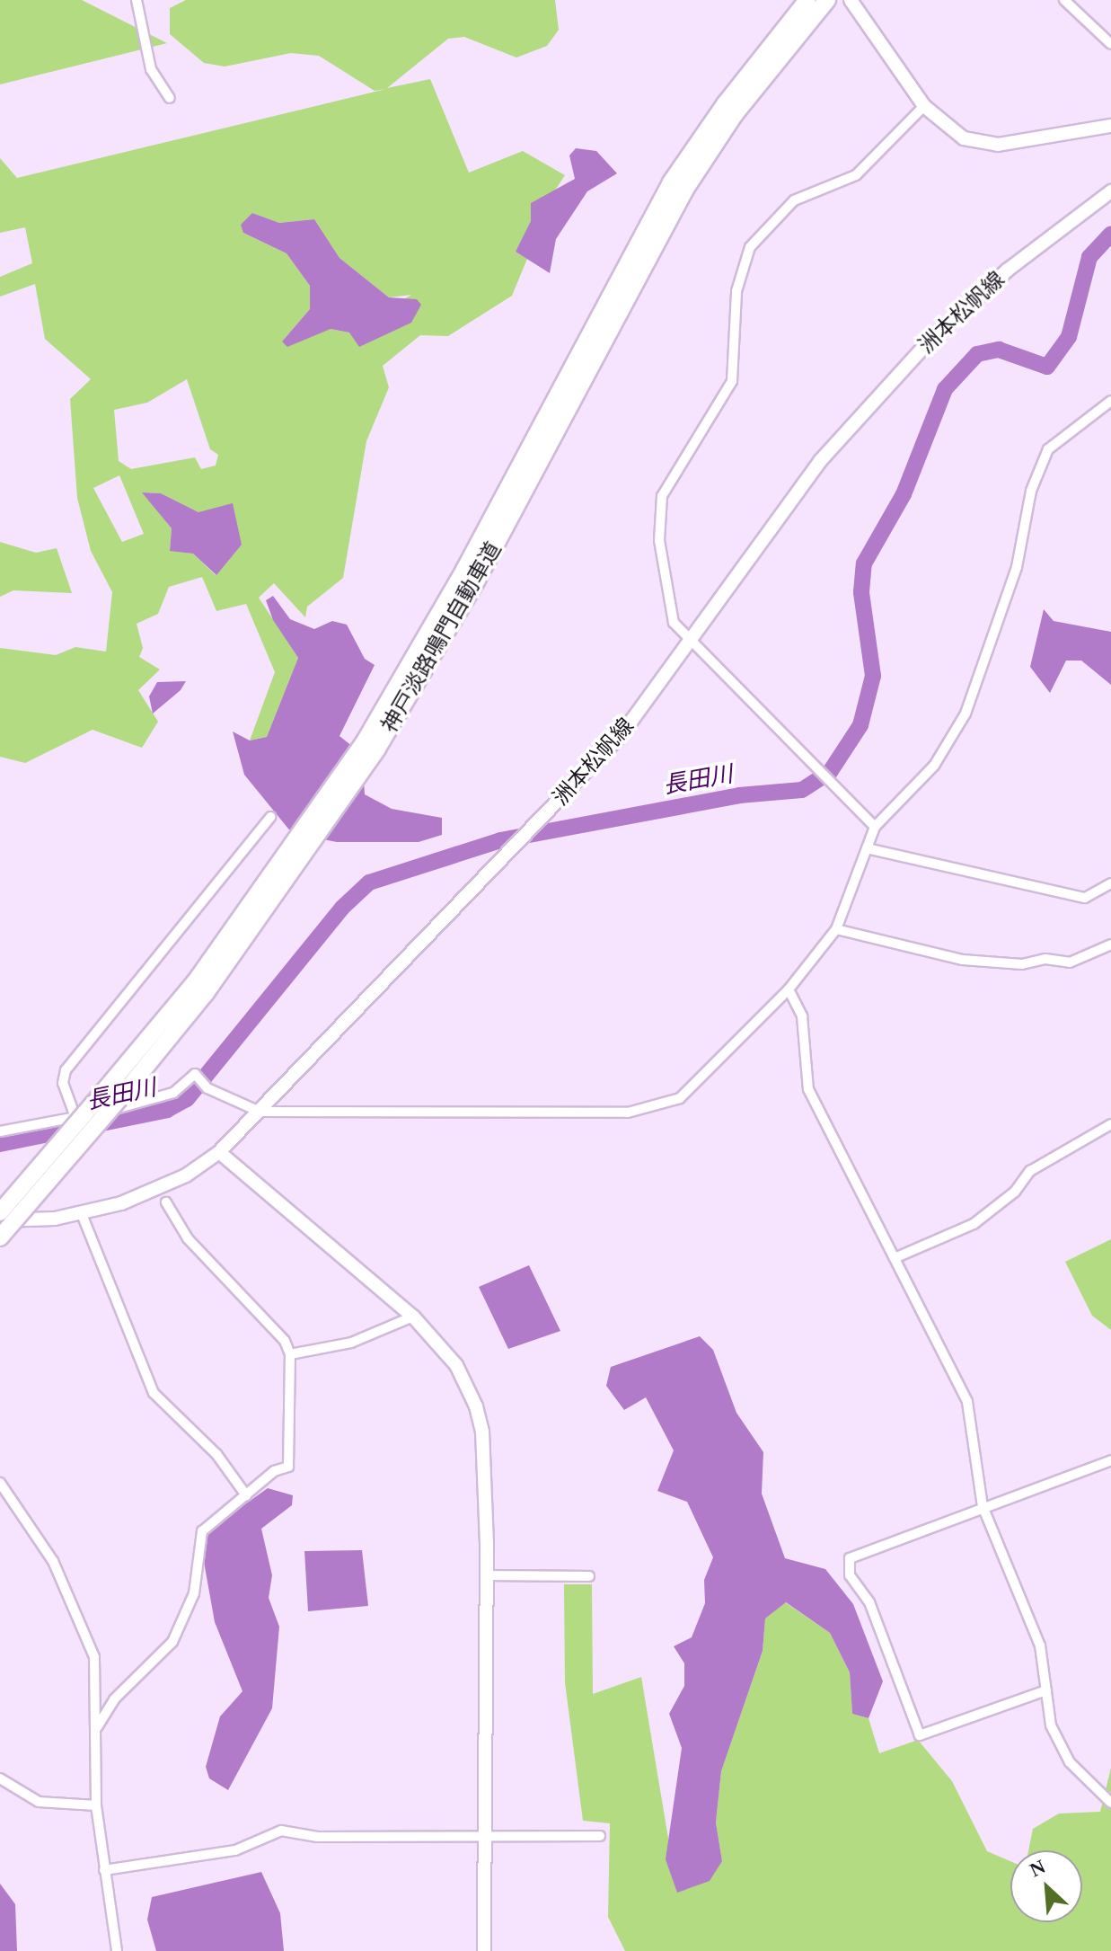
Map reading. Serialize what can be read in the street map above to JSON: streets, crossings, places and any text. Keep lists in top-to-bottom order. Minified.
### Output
{"streets":{"highway":["神戸淡路鳴門自動車道"],"main road":["洲本松帆線"]},"water":["長田川"],"north":"top left"}
